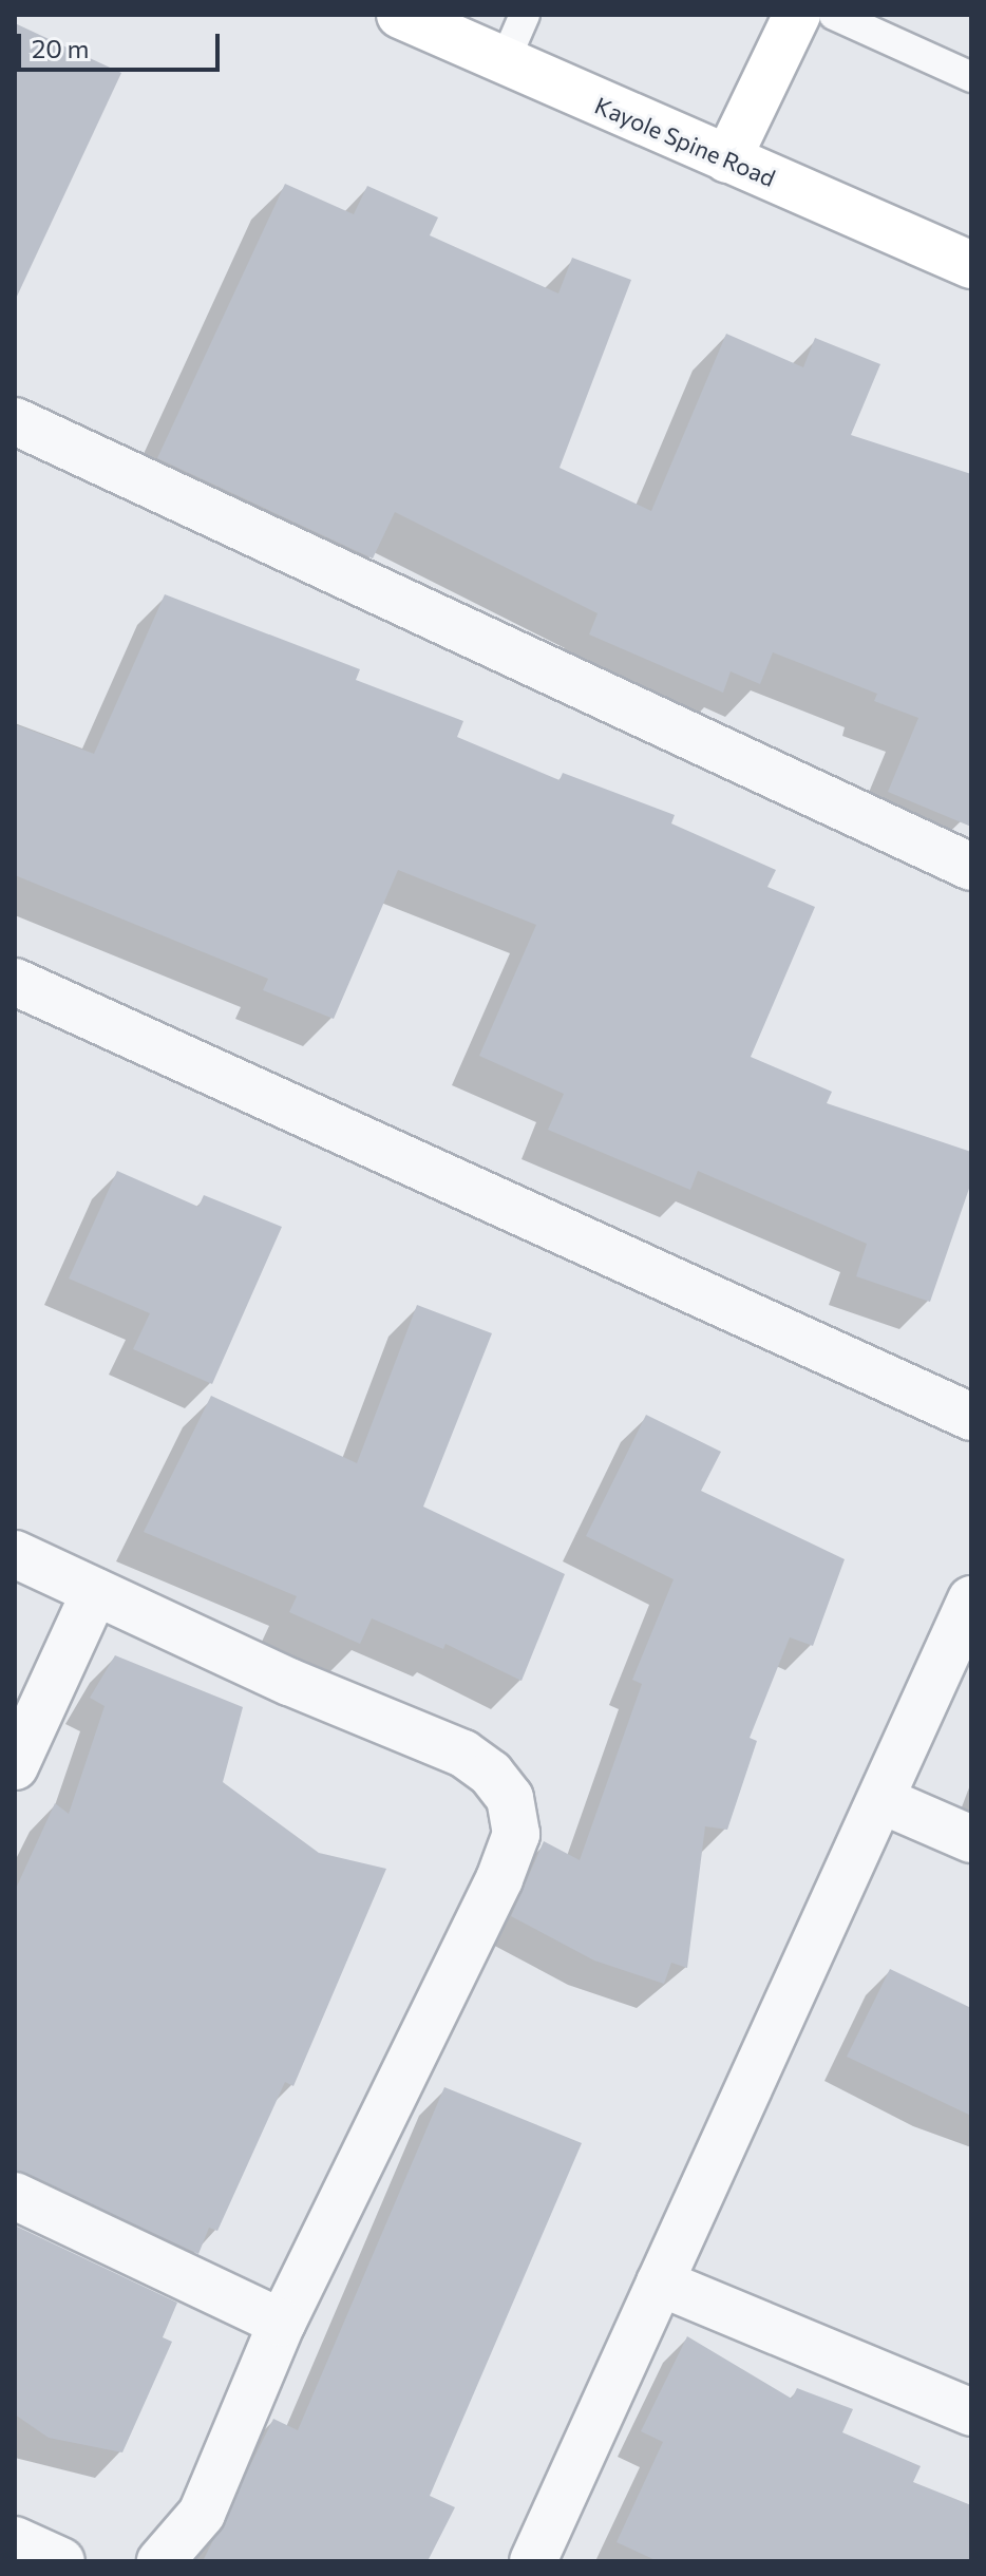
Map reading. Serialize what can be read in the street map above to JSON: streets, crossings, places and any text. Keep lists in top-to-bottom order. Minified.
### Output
{"streets":{"main road":["Kayole Spine Road"]},"scale_bar":"20 m"}
